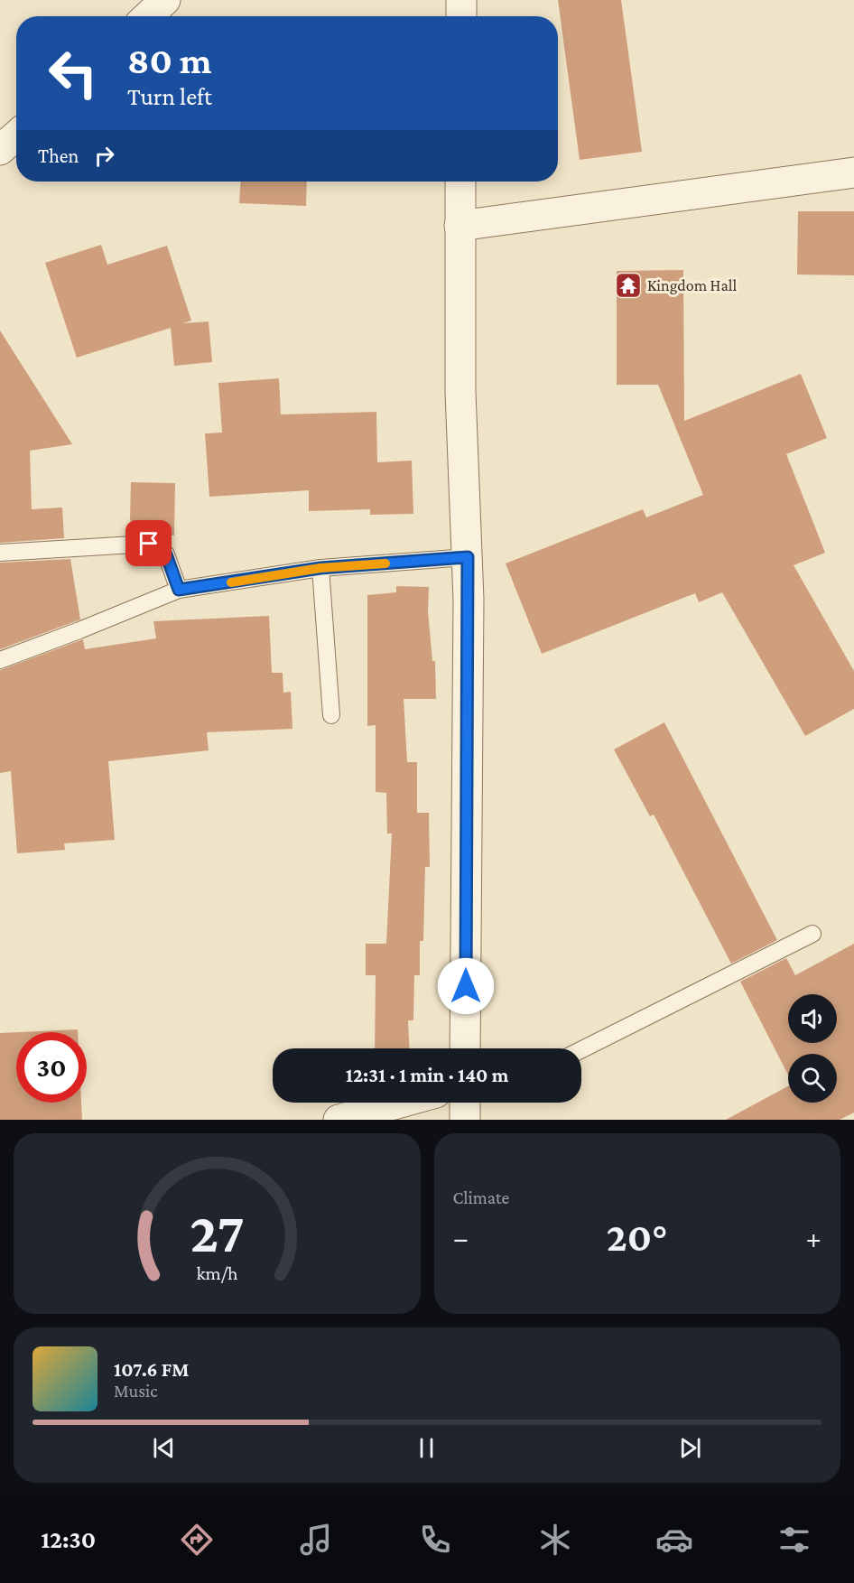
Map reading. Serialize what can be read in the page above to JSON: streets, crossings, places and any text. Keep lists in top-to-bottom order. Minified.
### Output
{"places":{"temple":["Kingdom Hall"]},"page":{"turn":["80 m","Turn left"],"then":"Then","limit":"30","trip":"12:31 · 1 min · 140 m","tile":"Climate","heat":["−","20°","+"],"song":["107.6 FM","Music"],"tabs":"12:30","gauge":["27","km/h"]}}
